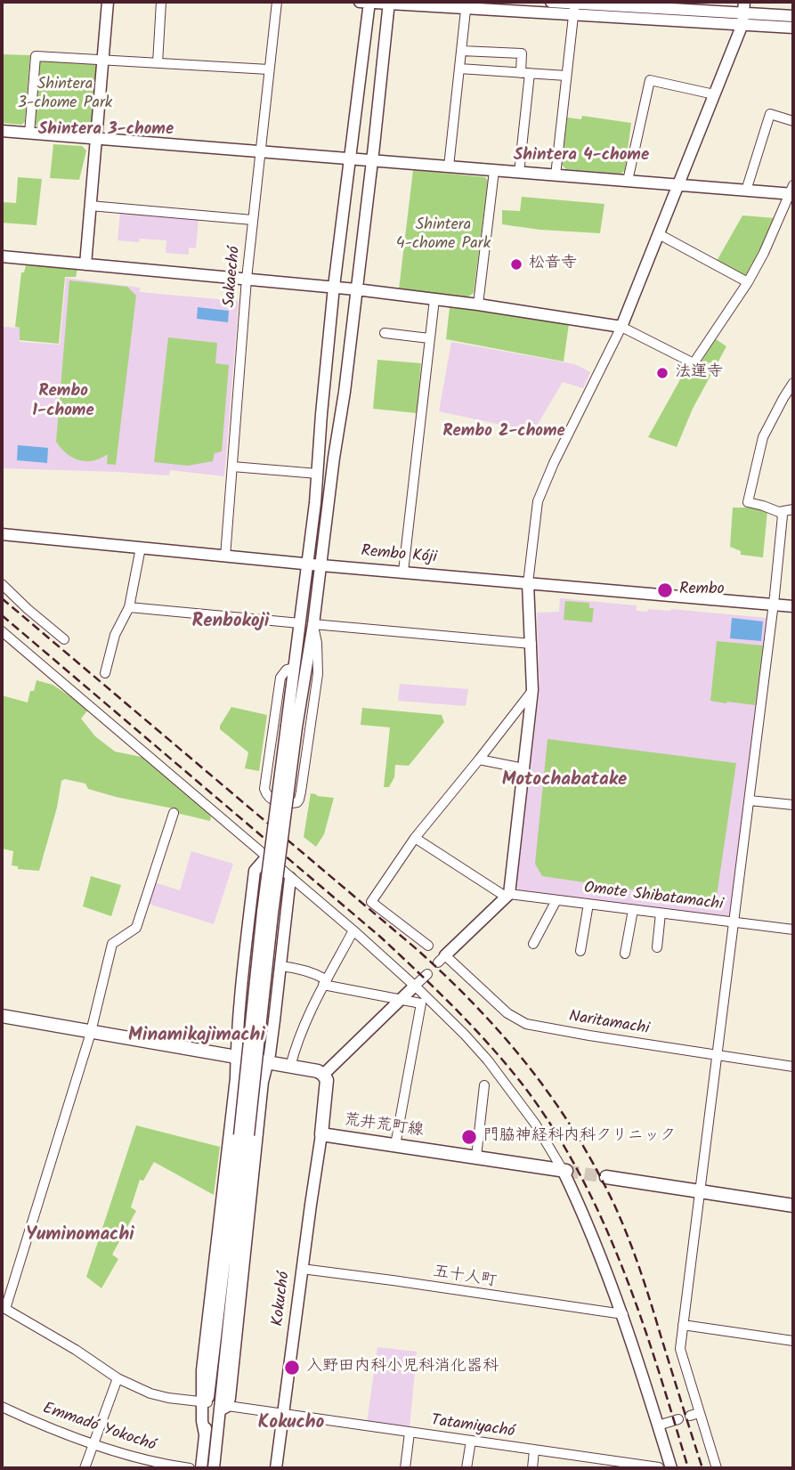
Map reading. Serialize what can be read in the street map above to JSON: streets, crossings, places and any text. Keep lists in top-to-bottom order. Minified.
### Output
{"streets":{"main road":["荒井荒町線"],"street":["Sakaechó","Rembo Kóji","Omote Shibatamachi","Naritamachi","五十人町","Kokuchó","Tatamiyachó","Emmadó Yokochó"]},"crossings":[["Sakaechó","Rembo Kóji"],["荒井荒町線","Kokuchó"],["五十人町","Kokuchó"],["Kokuchó","Tatamiyachó"]],"districts":["Shintera 3-chome","Shintera 4-chome","Rembo 1-chome","Rembo 2-chome","Renbokoji","Motochabatake","Minamikajimachi","Yuminomachi","Kokucho"],"parks":["Shintera 3-chome Park","Shintera 4-chome Park"],"places":["松音寺","法運寺","Rembo","門脇神経科内科クリニック","入野田内科小児科消化器科"]}
